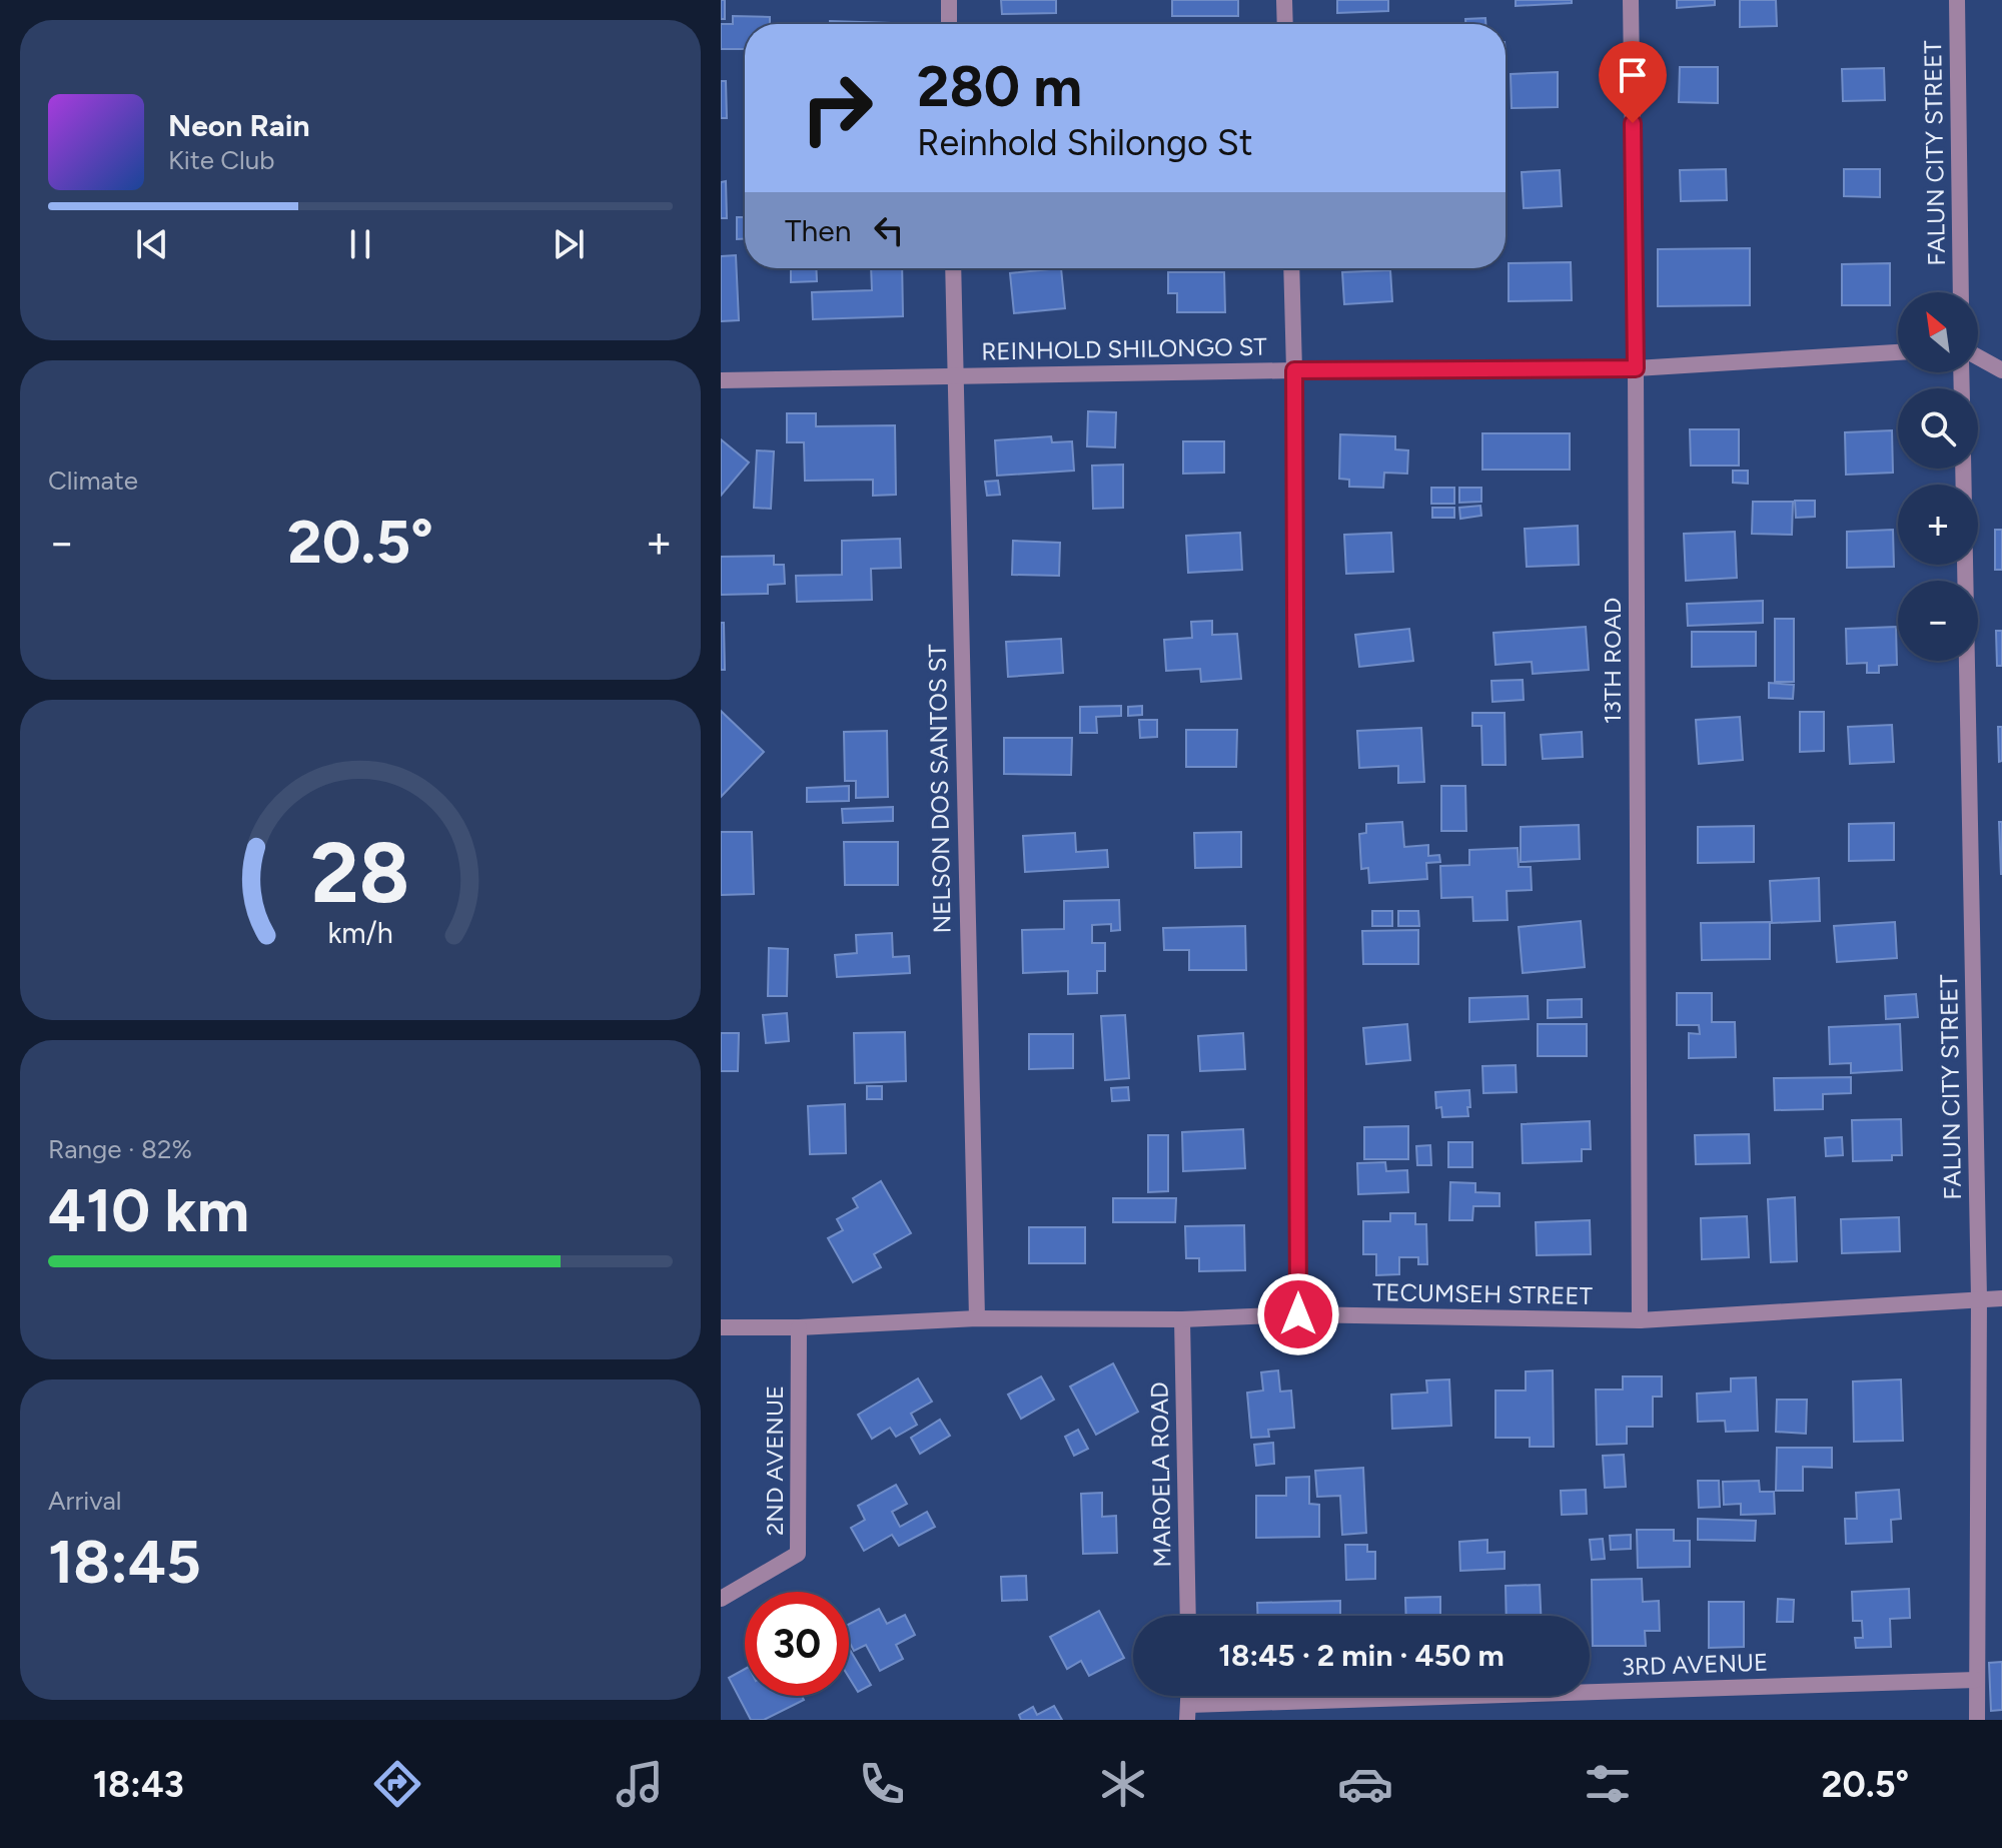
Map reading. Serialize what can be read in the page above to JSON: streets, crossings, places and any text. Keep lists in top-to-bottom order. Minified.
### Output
{"streets":{"street":["FALUN CITY STREET","REINHOLD SHILONGO ST","13TH ROAD","NELSON DOS SANTOS ST","TECUMSEH STREET","2ND AVENUE","MAROELA ROAD","3RD AVENUE"]},"crossings":[["FALUN CITY STREET","TECUMSEH STREET"],["FALUN CITY STREET","3RD AVENUE"],["REINHOLD SHILONGO ST","13TH ROAD"],["REINHOLD SHILONGO ST","NELSON DOS SANTOS ST"],["13TH ROAD","TECUMSEH STREET"],["NELSON DOS SANTOS ST","TECUMSEH STREET"],["TECUMSEH STREET","2ND AVENUE"],["TECUMSEH STREET","MAROELA ROAD"]],"north":"top left","page":{"turn":["280 m","Reinhold Shilongo St"],"song":["Neon Rain","Kite Club"],"then":"Then","map_buttons":["+","−"],"tile":["Climate",["Range · 82%","410 km"],["Arrival","18:45"]],"heat":["−","20.5°","+"],"limit":"30","trip":"18:45 · 2 min · 450 m","tabs":["18:43","20.5°"],"gauge":["28","km/h"]}}
